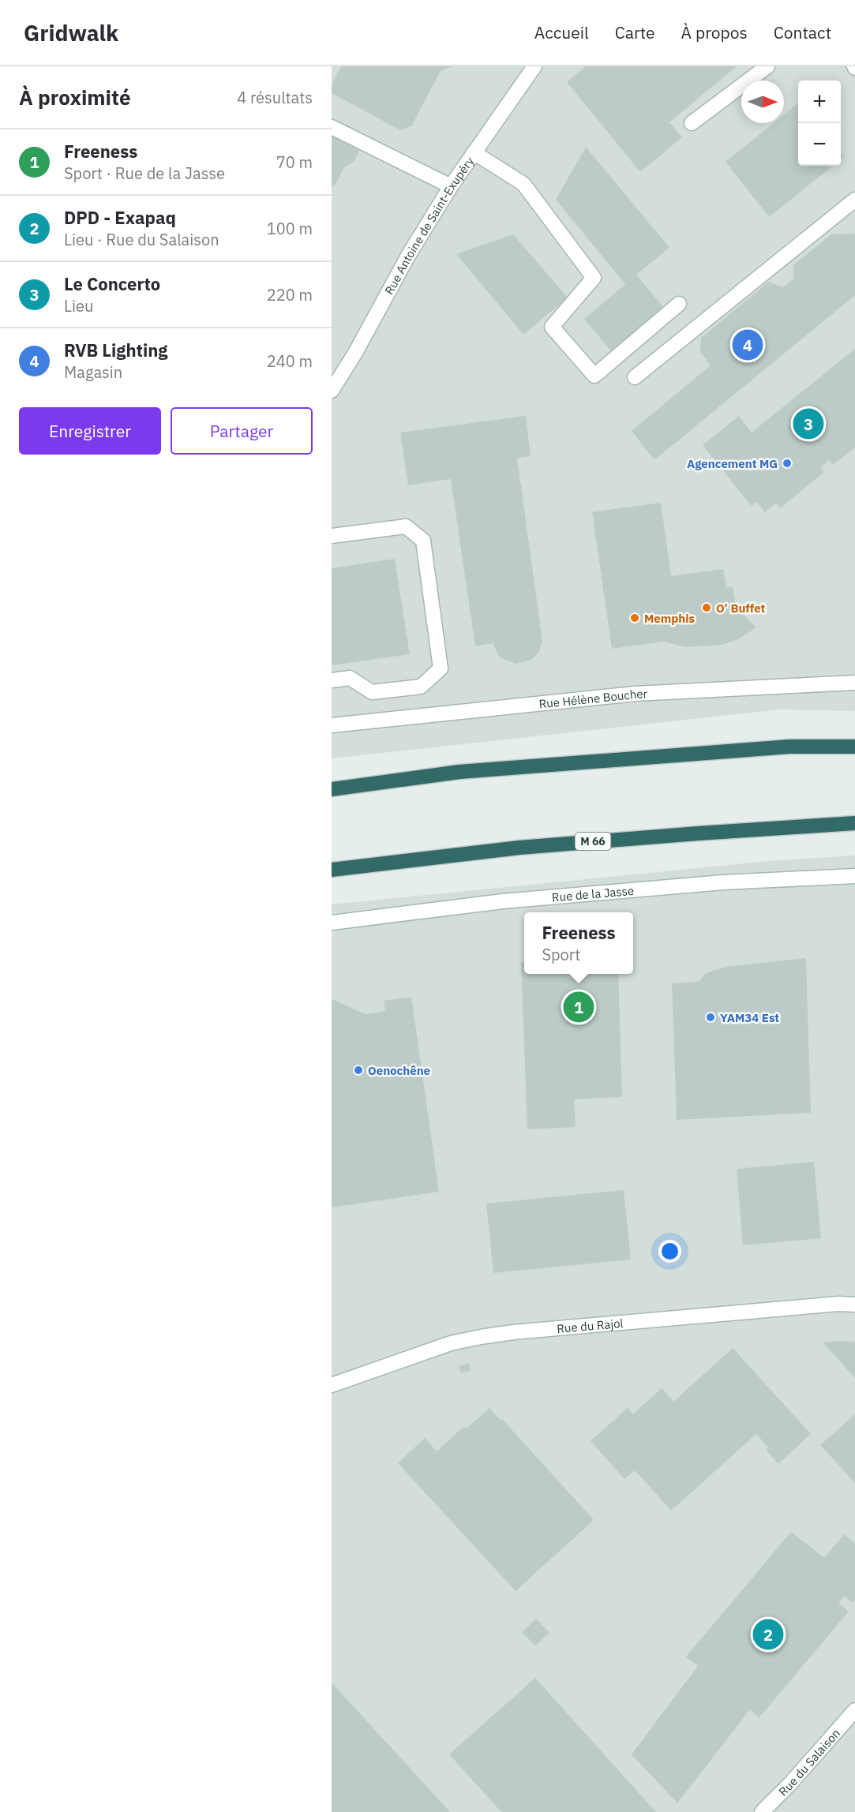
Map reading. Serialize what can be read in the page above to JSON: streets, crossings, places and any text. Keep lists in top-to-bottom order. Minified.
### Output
{"streets":{"highway":["M 66"],"street":["Rue Antoine de Saint-Exupéry","Rue Hélène Boucher","Rue de la Jasse","Rue du Rajol","Rue du Salaison"]},"places":["Agencement MG","O’ Buffet","Memphis","YAM34 Est","Oenochêne"],"north":"right","page":{"header":"Gridwalk","nav":["Accueil","Carte","À propos","Contact"],"heading":["À proximité","4 résultats"],"map_buttons":["+","−"],"list":[{"mark":"1","name":"Freeness","note":"Sport · Rue de la Jasse","value":"70 m"},{"mark":"2","name":"DPD - Exapaq","note":"Lieu · Rue du Salaison","value":"100 m"},{"mark":"3","name":"Le Concerto","note":"Lieu","value":"220 m"},{"mark":"4","name":"RVB Lighting","note":"Magasin","value":"240 m"}],"pins":["4","3","1","2"],"buttons":["Enregistrer","Partager"],"popup":["Freeness","Sport"]}}
